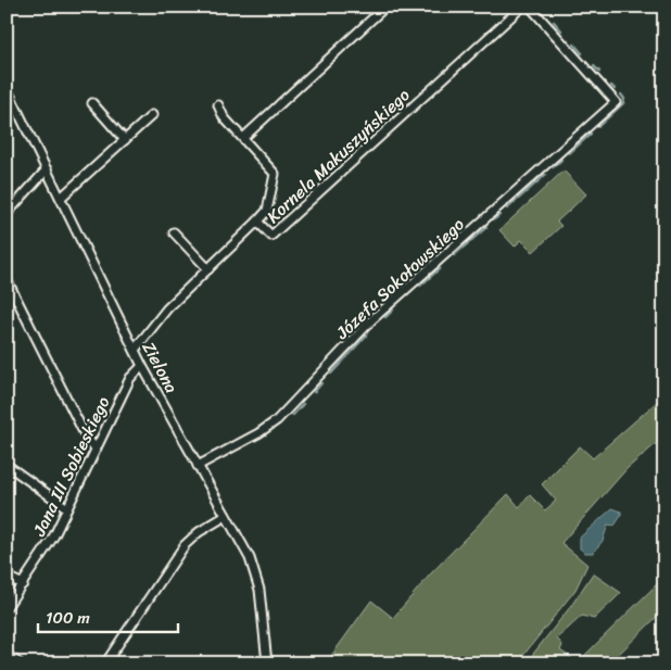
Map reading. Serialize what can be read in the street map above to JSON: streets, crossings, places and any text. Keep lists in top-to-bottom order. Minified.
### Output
{"streets":{"street":["Kornela Makuszyńskiego","Józefa Sokołowskiego","Zielona","Jana III Sobieskiego"]},"crossings":[["Kornela Makuszyńskiego","Zielona"],["Józefa Sokołowskiego","Zielona"],["Zielona","Jana III Sobieskiego"]],"scale_bar":"100 m"}
